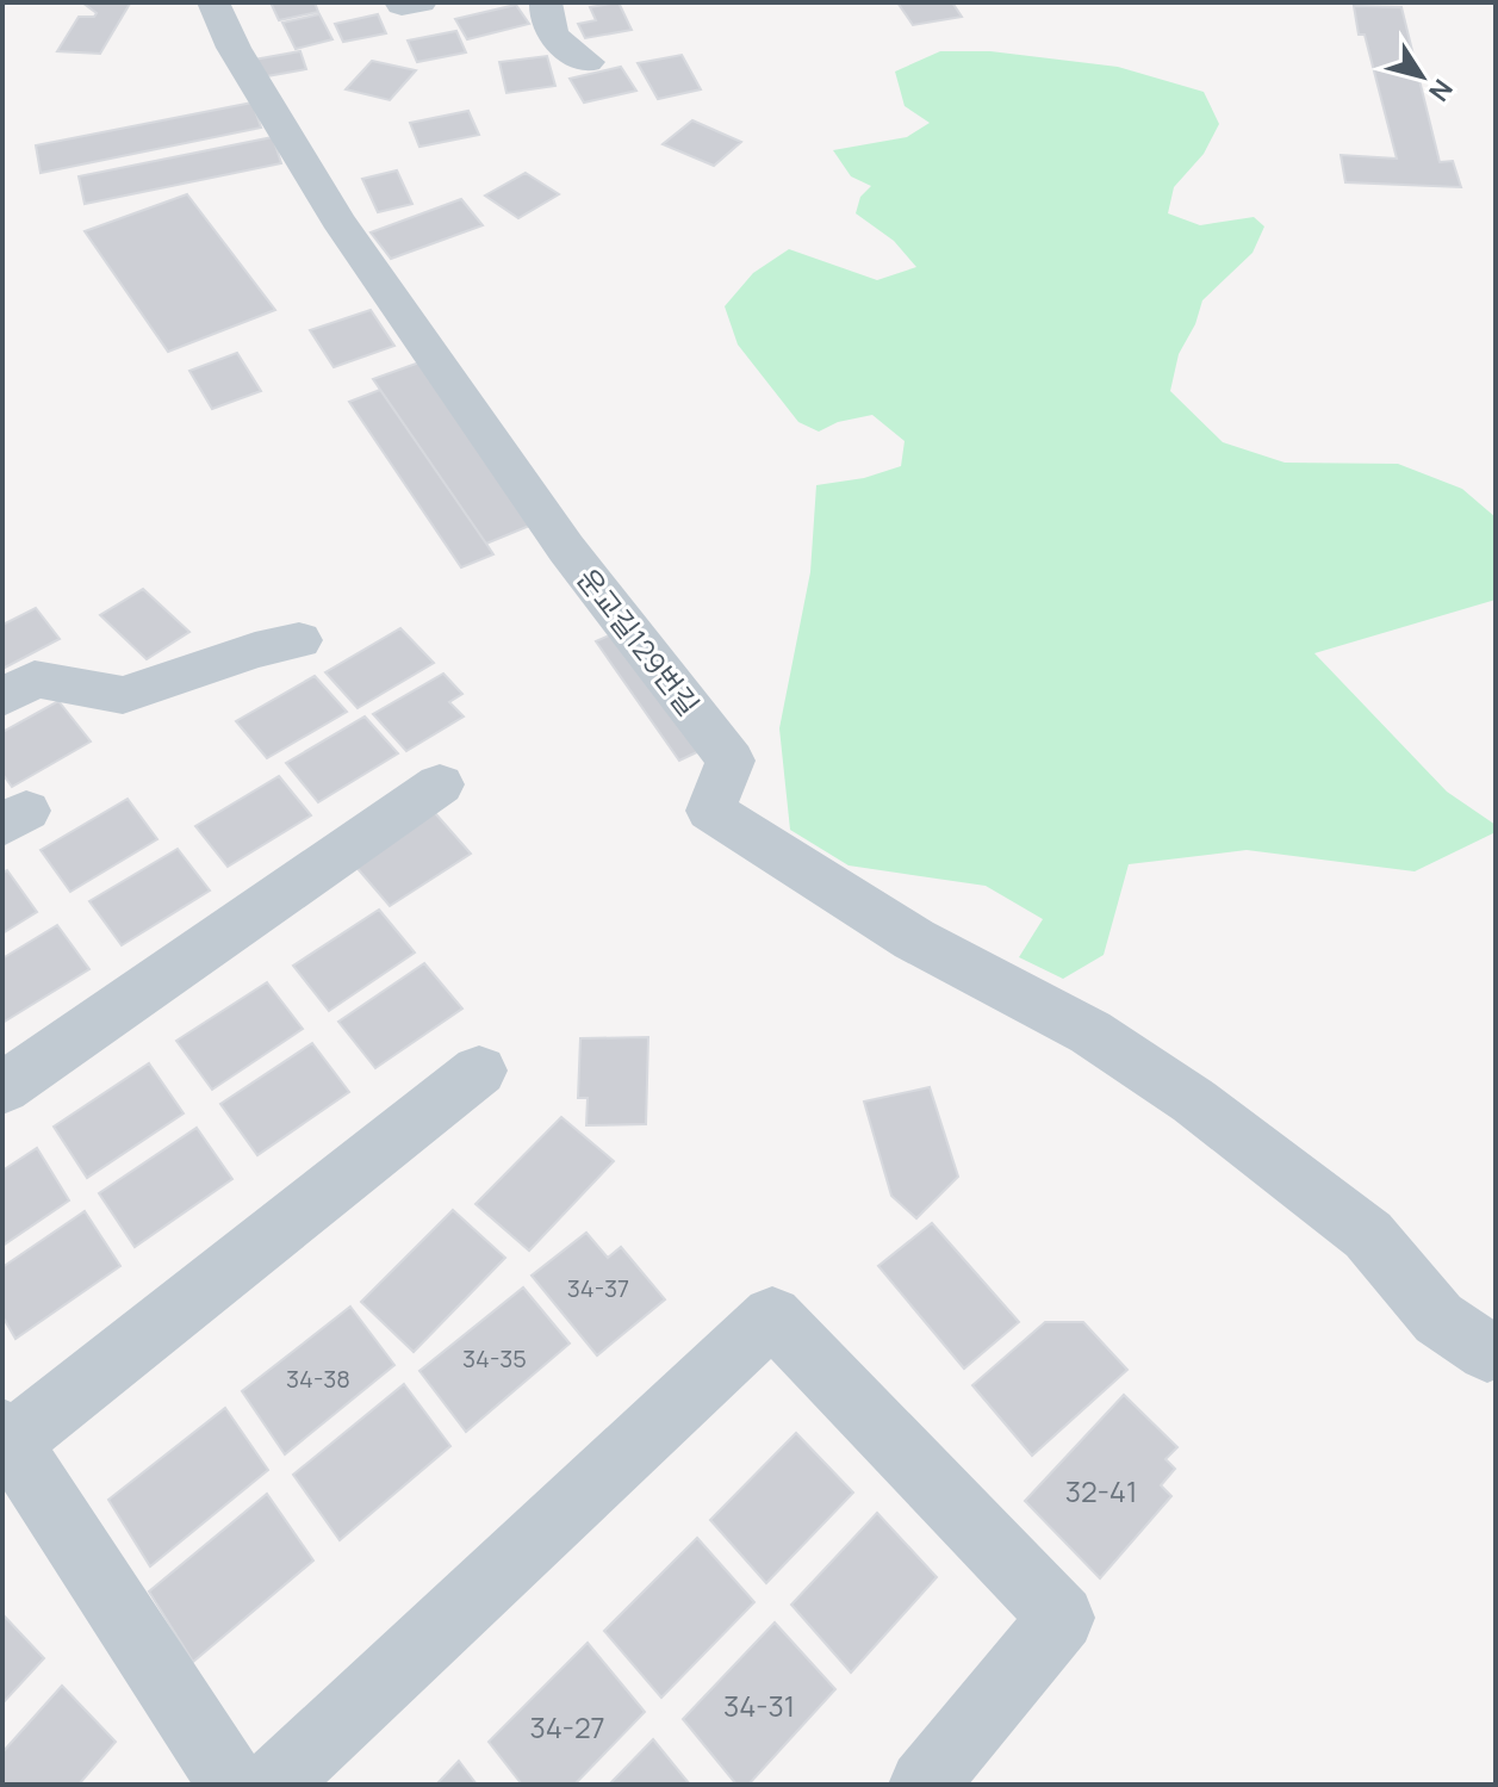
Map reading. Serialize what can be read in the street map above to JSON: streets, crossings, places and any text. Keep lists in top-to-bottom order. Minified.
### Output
{"streets":{"street":["운교길129번길"]},"house_numbers":["34-37","34-35","34-38","32-41","34-31","34-27"],"north":"bottom right"}
